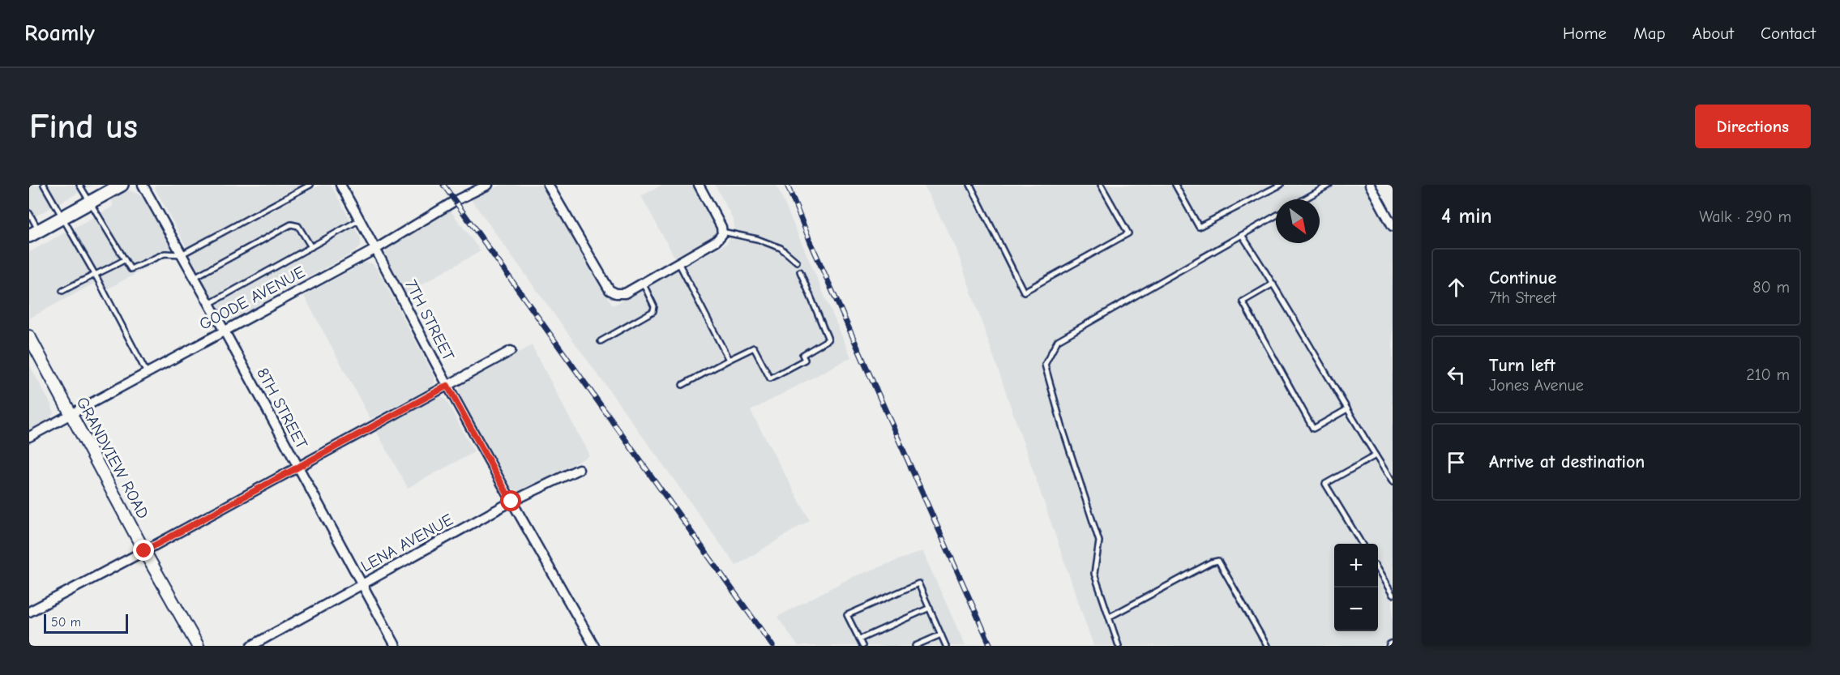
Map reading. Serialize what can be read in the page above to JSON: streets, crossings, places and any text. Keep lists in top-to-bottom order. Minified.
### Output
{"streets":{"street":["GOODE AVENUE","7TH STREET","8TH STREET","GRANDVIEW ROAD","LENA AVENUE"]},"crossings":[["GOODE AVENUE","7TH STREET"],["GOODE AVENUE","8TH STREET"],["GOODE AVENUE","GRANDVIEW ROAD"],["7TH STREET","LENA AVENUE"],["8TH STREET","LENA AVENUE"]],"scale_bar":"50 m","north":"bottom right","page":{"header":"Roamly","nav":["Home","Map","About","Contact"],"buttons":"Directions","title":"Find us","heading":["4 min","Walk · 290 m"],"list":[["Continue","7th Street","80 m"],["Turn left","Jones Avenue","210 m"],"Arrive at destination"],"map_buttons":["+","−"],"scale":"50 m"}}
